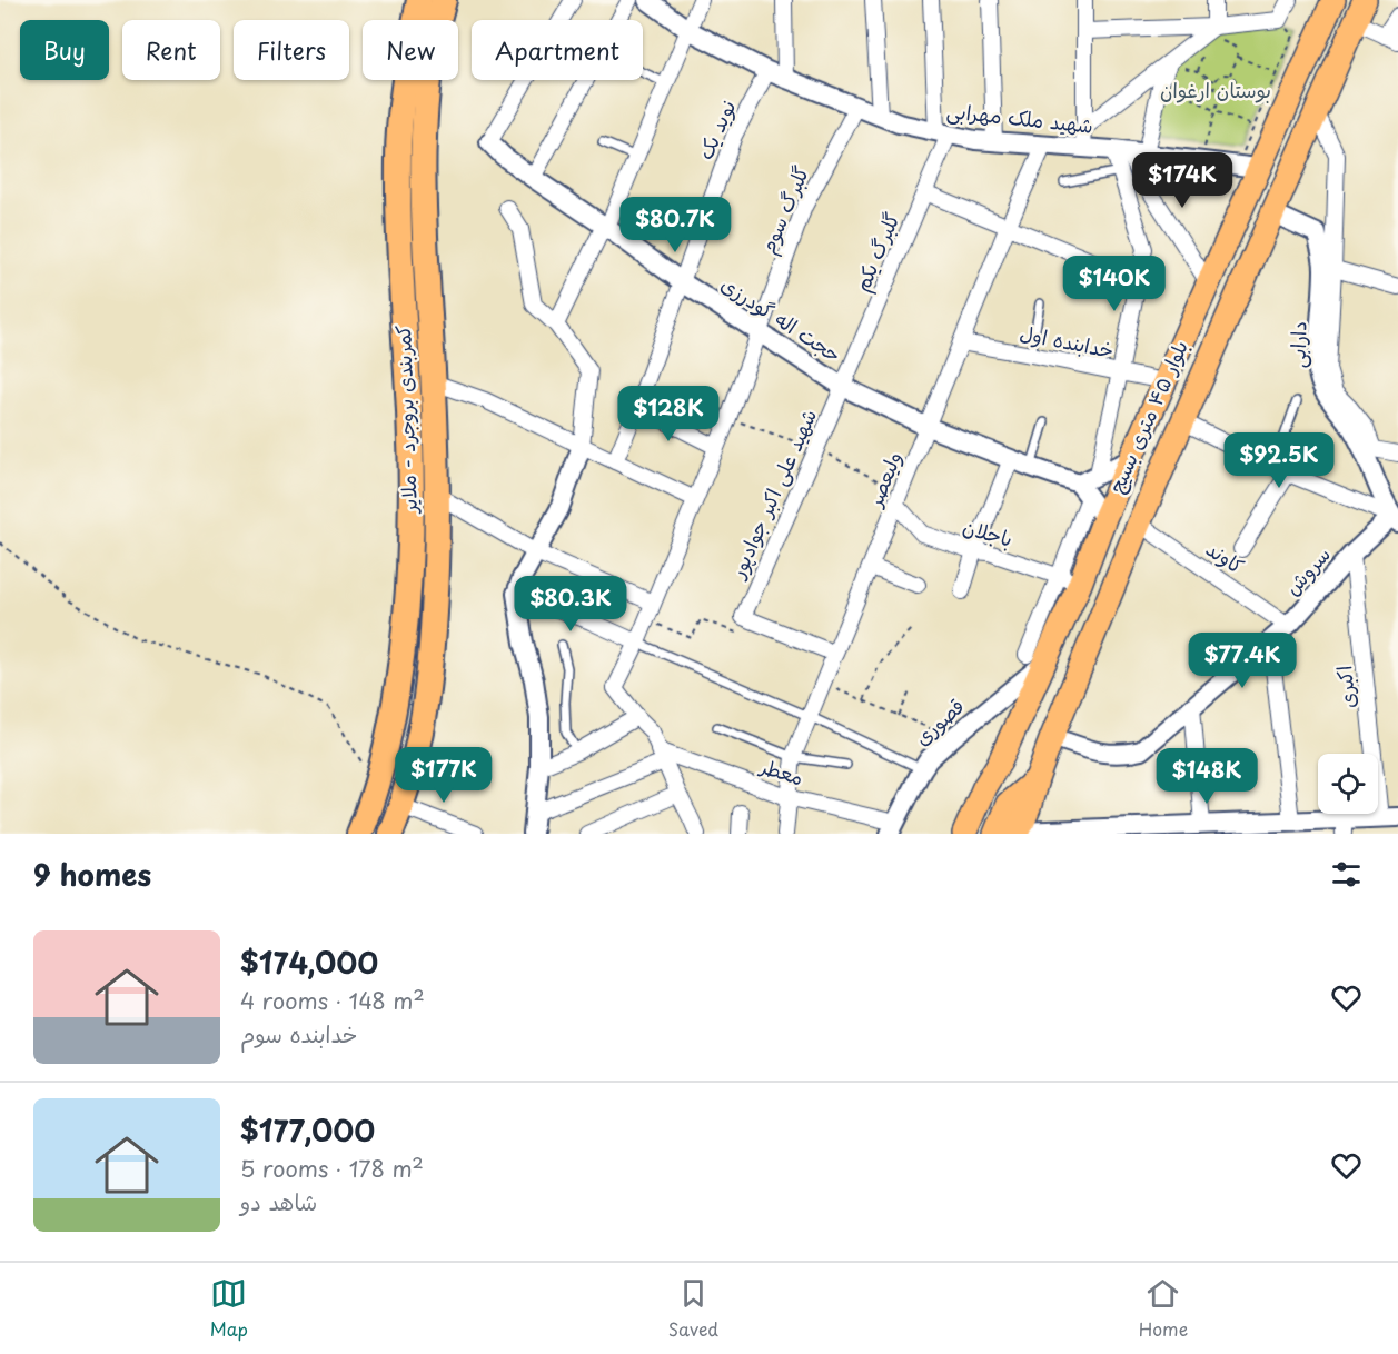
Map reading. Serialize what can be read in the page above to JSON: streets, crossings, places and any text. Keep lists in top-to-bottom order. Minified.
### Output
{"streets":{"highway":["کمربندی بروجرد - ملایر"],"main road":["بلوار ۴۵ متری بسیج"],"street":["شهید ملک مهرابی","نوید یک","گلبرگ سوم","گلبرگ یکم","حجت اله گودرزی","خدابنده اول","دارابی","ولیعصر","شهید علی اکبر جوادپور","باجلان","کاوند","سروش","اکبری","قصوری","معطر"]},"crossings":[["شهید ملک مهرابی","نوید یک"],["شهید ملک مهرابی","گلبرگ سوم"],["شهید ملک مهرابی","گلبرگ یکم"],["شهید ملک مهرابی","بلوار ۴۵ متری بسیج"],["شهید ملک مهرابی","ولیعصر"],["نوید یک","حجت اله گودرزی"],["گلبرگ سوم","حجت اله گودرزی"],["گلبرگ یکم","حجت اله گودرزی"],["گلبرگ یکم","شهید علی اکبر جوادپور"],["حجت اله گودرزی","ولیعصر"],["حجت اله گودرزی","شهید علی اکبر جوادپور"],["خدابنده اول","بلوار ۴۵ متری بسیج"],["خدابنده اول","ولیعصر"],["دارابی","بلوار ۴۵ متری بسیج"],["دارابی","سروش"],["بلوار ۴۵ متری بسیج","باجلان"],["بلوار ۴۵ متری بسیج","کاوند"],["بلوار ۴۵ متری بسیج","سروش"],["بلوار ۴۵ متری بسیج","قصوری"],["ولیعصر","باجلان"],["ولیعصر","معطر"],["کاوند","سروش"],["سروش","اکبری"],["قصوری","معطر"]],"parks":["بوستان ارغوان"],"page":{"chip":["Buy","Rent","Filters","New","Apartment"],"price":["$174K","$80.7K","$140K","$128K","$92.5K","$80.3K","$77.4K","$177K","$148K"],"heading":"9 homes","list":[{"name":"$174,000","note":"4 rooms · 148 m² · خدابنده سوم"},{"name":"$177,000","note":"5 rooms · 178 m² · شاهد دو"}],"tabs":["Map","Saved","Home"]}}
